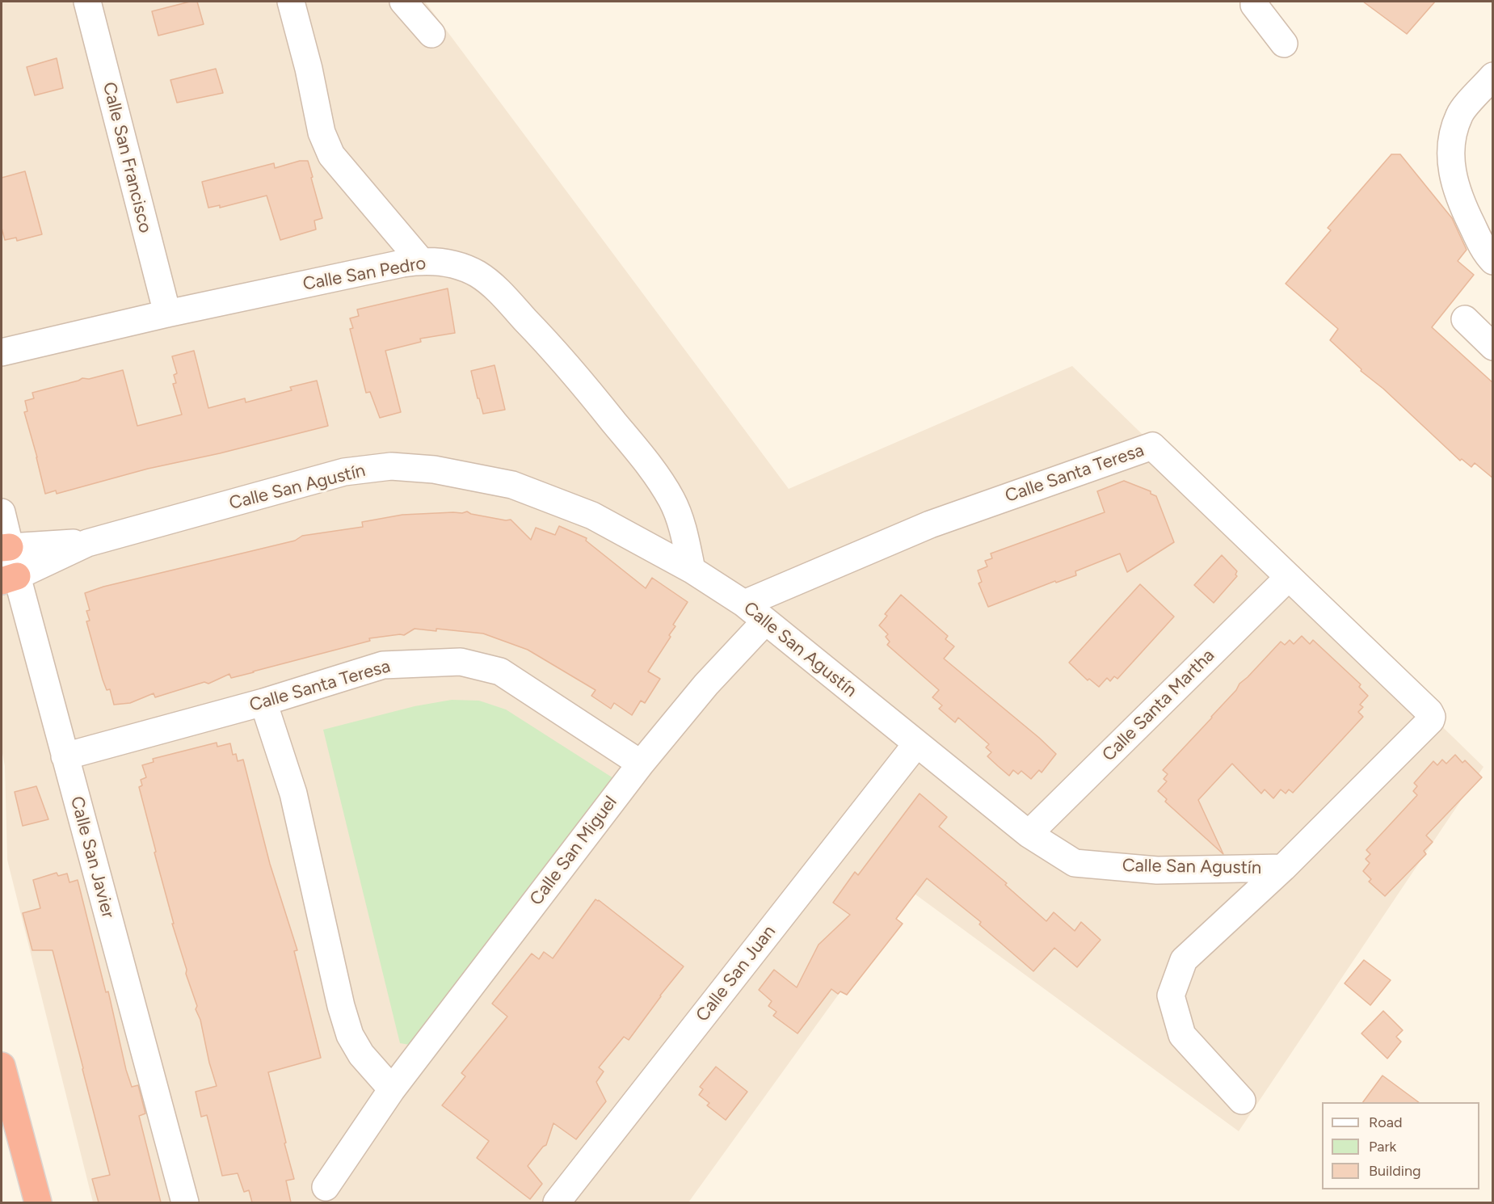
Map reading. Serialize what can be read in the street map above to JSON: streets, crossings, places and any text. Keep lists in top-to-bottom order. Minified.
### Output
{"streets":{"street":["Calle San Francisco","Calle San Pedro","Calle Santa Teresa","Calle San Agustín","Calle Santa Martha","Calle San Miguel","Calle San Javier","Calle San Juan"]},"crossings":[["Calle San Francisco","Calle San Pedro"],["Calle San Pedro","Calle San Agustín"],["Calle Santa Teresa","Calle San Agustín"],["Calle Santa Teresa","Calle Santa Martha"],["Calle Santa Teresa","Calle San Miguel"],["Calle Santa Teresa","Calle San Javier"],["Calle San Agustín","Calle Santa Martha"],["Calle San Agustín","Calle San Miguel"],["Calle San Agustín","Calle San Javier"],["Calle San Agustín","Calle San Juan"]],"legend":["Road","Park","Building"]}
